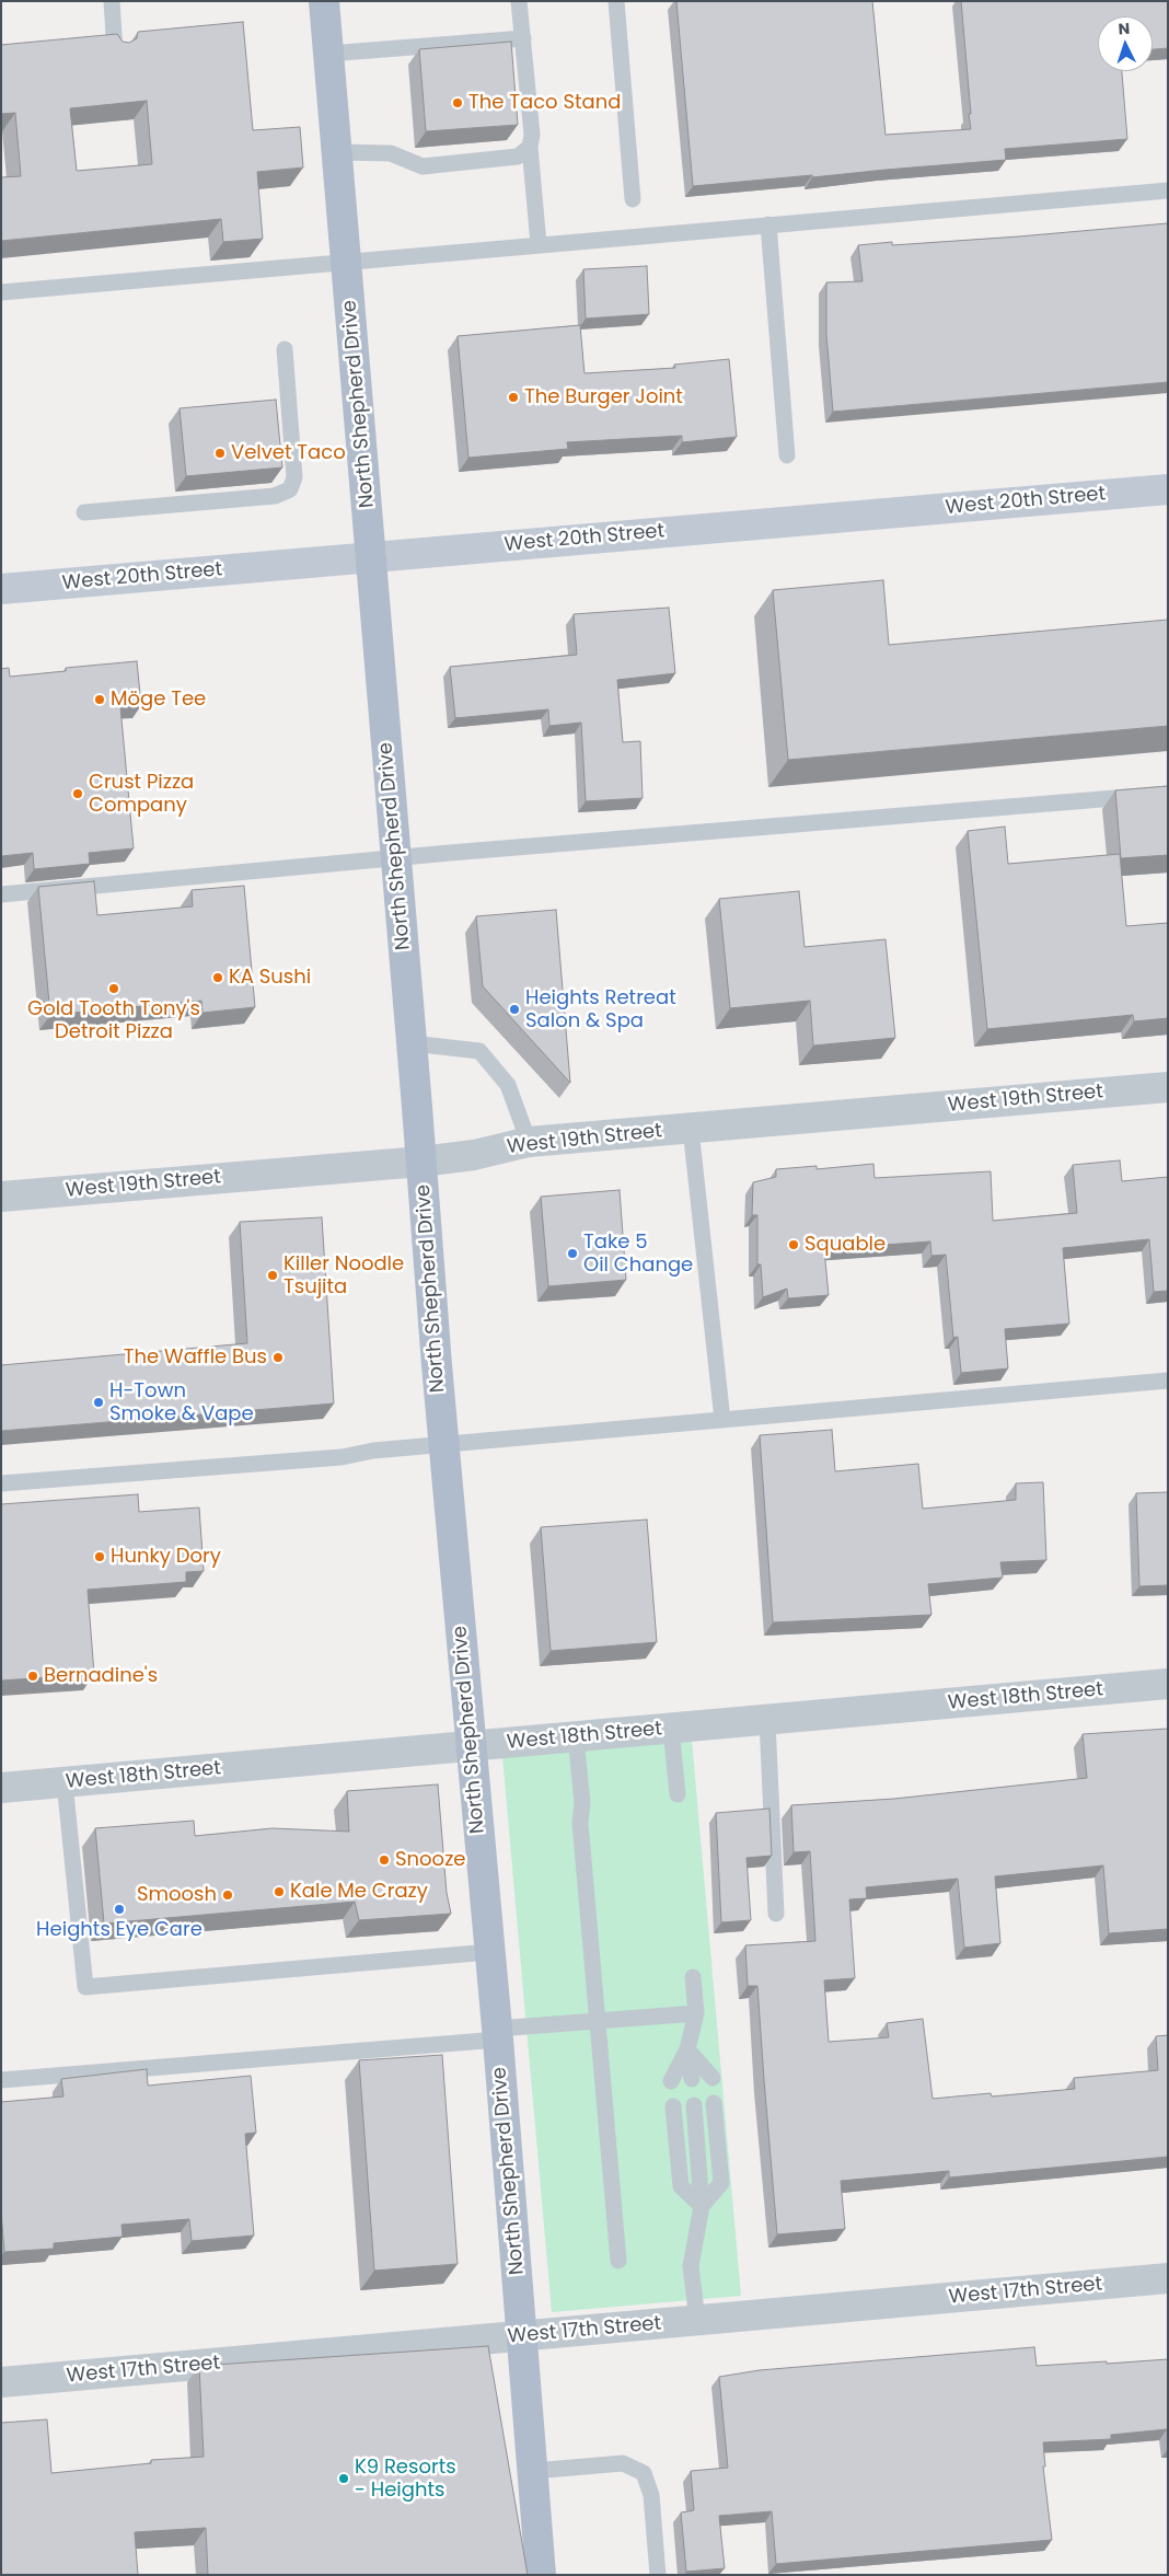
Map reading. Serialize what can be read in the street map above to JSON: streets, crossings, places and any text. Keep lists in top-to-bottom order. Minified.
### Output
{"streets":{"main road":["North Shepherd Drive","West 20th Street"],"street":["West 19th Street","West 18th Street","West 17th Street"]},"crossings":[["North Shepherd Drive","West 20th Street"],["North Shepherd Drive","West 19th Street"],["North Shepherd Drive","West 18th Street"],["North Shepherd Drive","West 17th Street"]],"places":["The Taco Stand","The Burger Joint","Velvet Taco","Möge Tee","Crust Pizza Company","KA Sushi","Gold Tooth Tony's Detroit Pizza","Heights Retreat Salon & Spa","Squable","Take 5 Oil Change","Killer Noodle Tsujita","The Waffle Bus","H-Town Smoke & Vape","Hunky Dory","Bernadine's","Snooze","Kale Me Crazy","Smoosh","Heights Eye Care","K9 Resorts - Heights"],"north":"top"}
